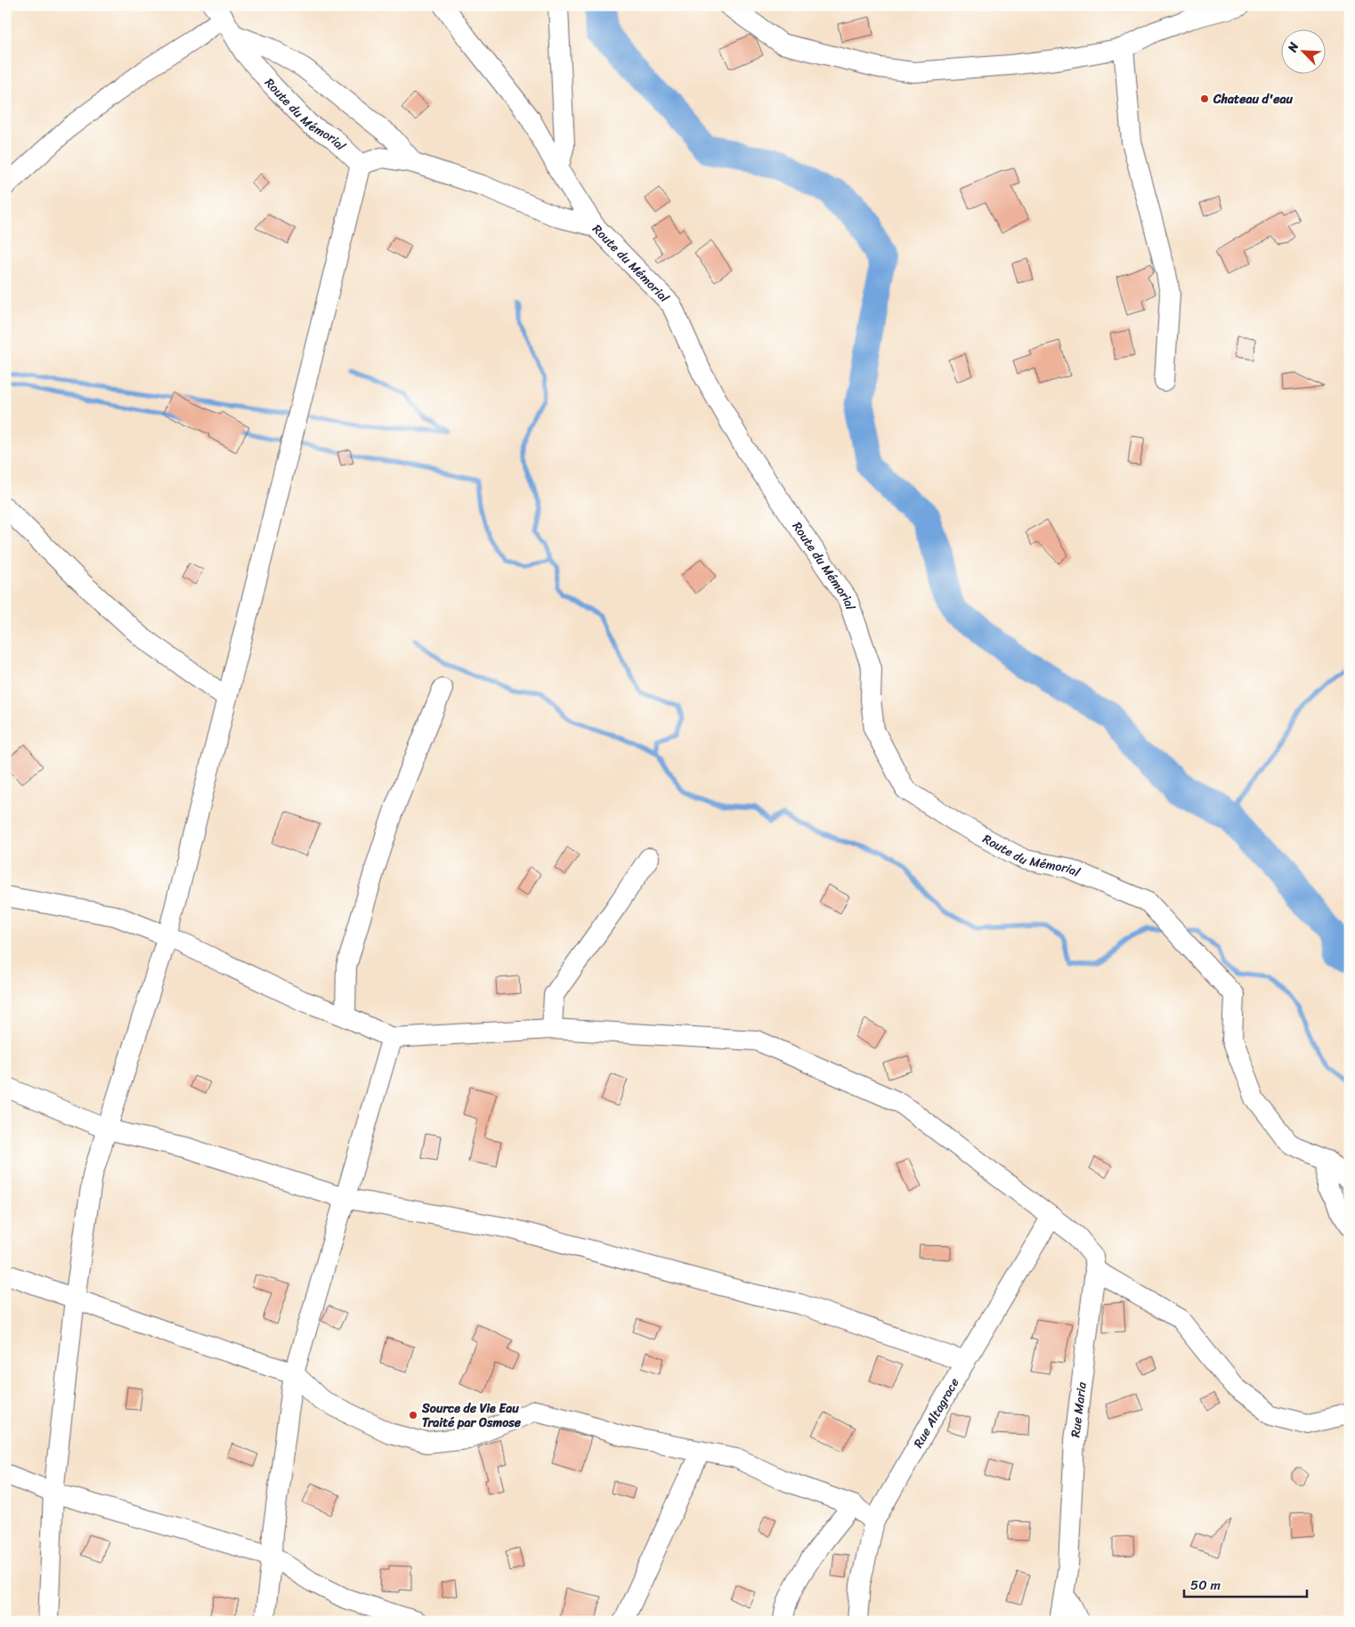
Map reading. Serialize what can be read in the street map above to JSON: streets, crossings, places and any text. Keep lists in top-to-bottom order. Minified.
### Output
{"streets":{"street":["Route du Mémorial","Rue Maria","Rue Altagrace"]},"crossings":[["Rue Maria","Rue Altagrace"]],"places":["Chateau d'eau","Source de Vie Eau Traité par Osmose"],"scale_bar":"50 m","north":"top left"}
